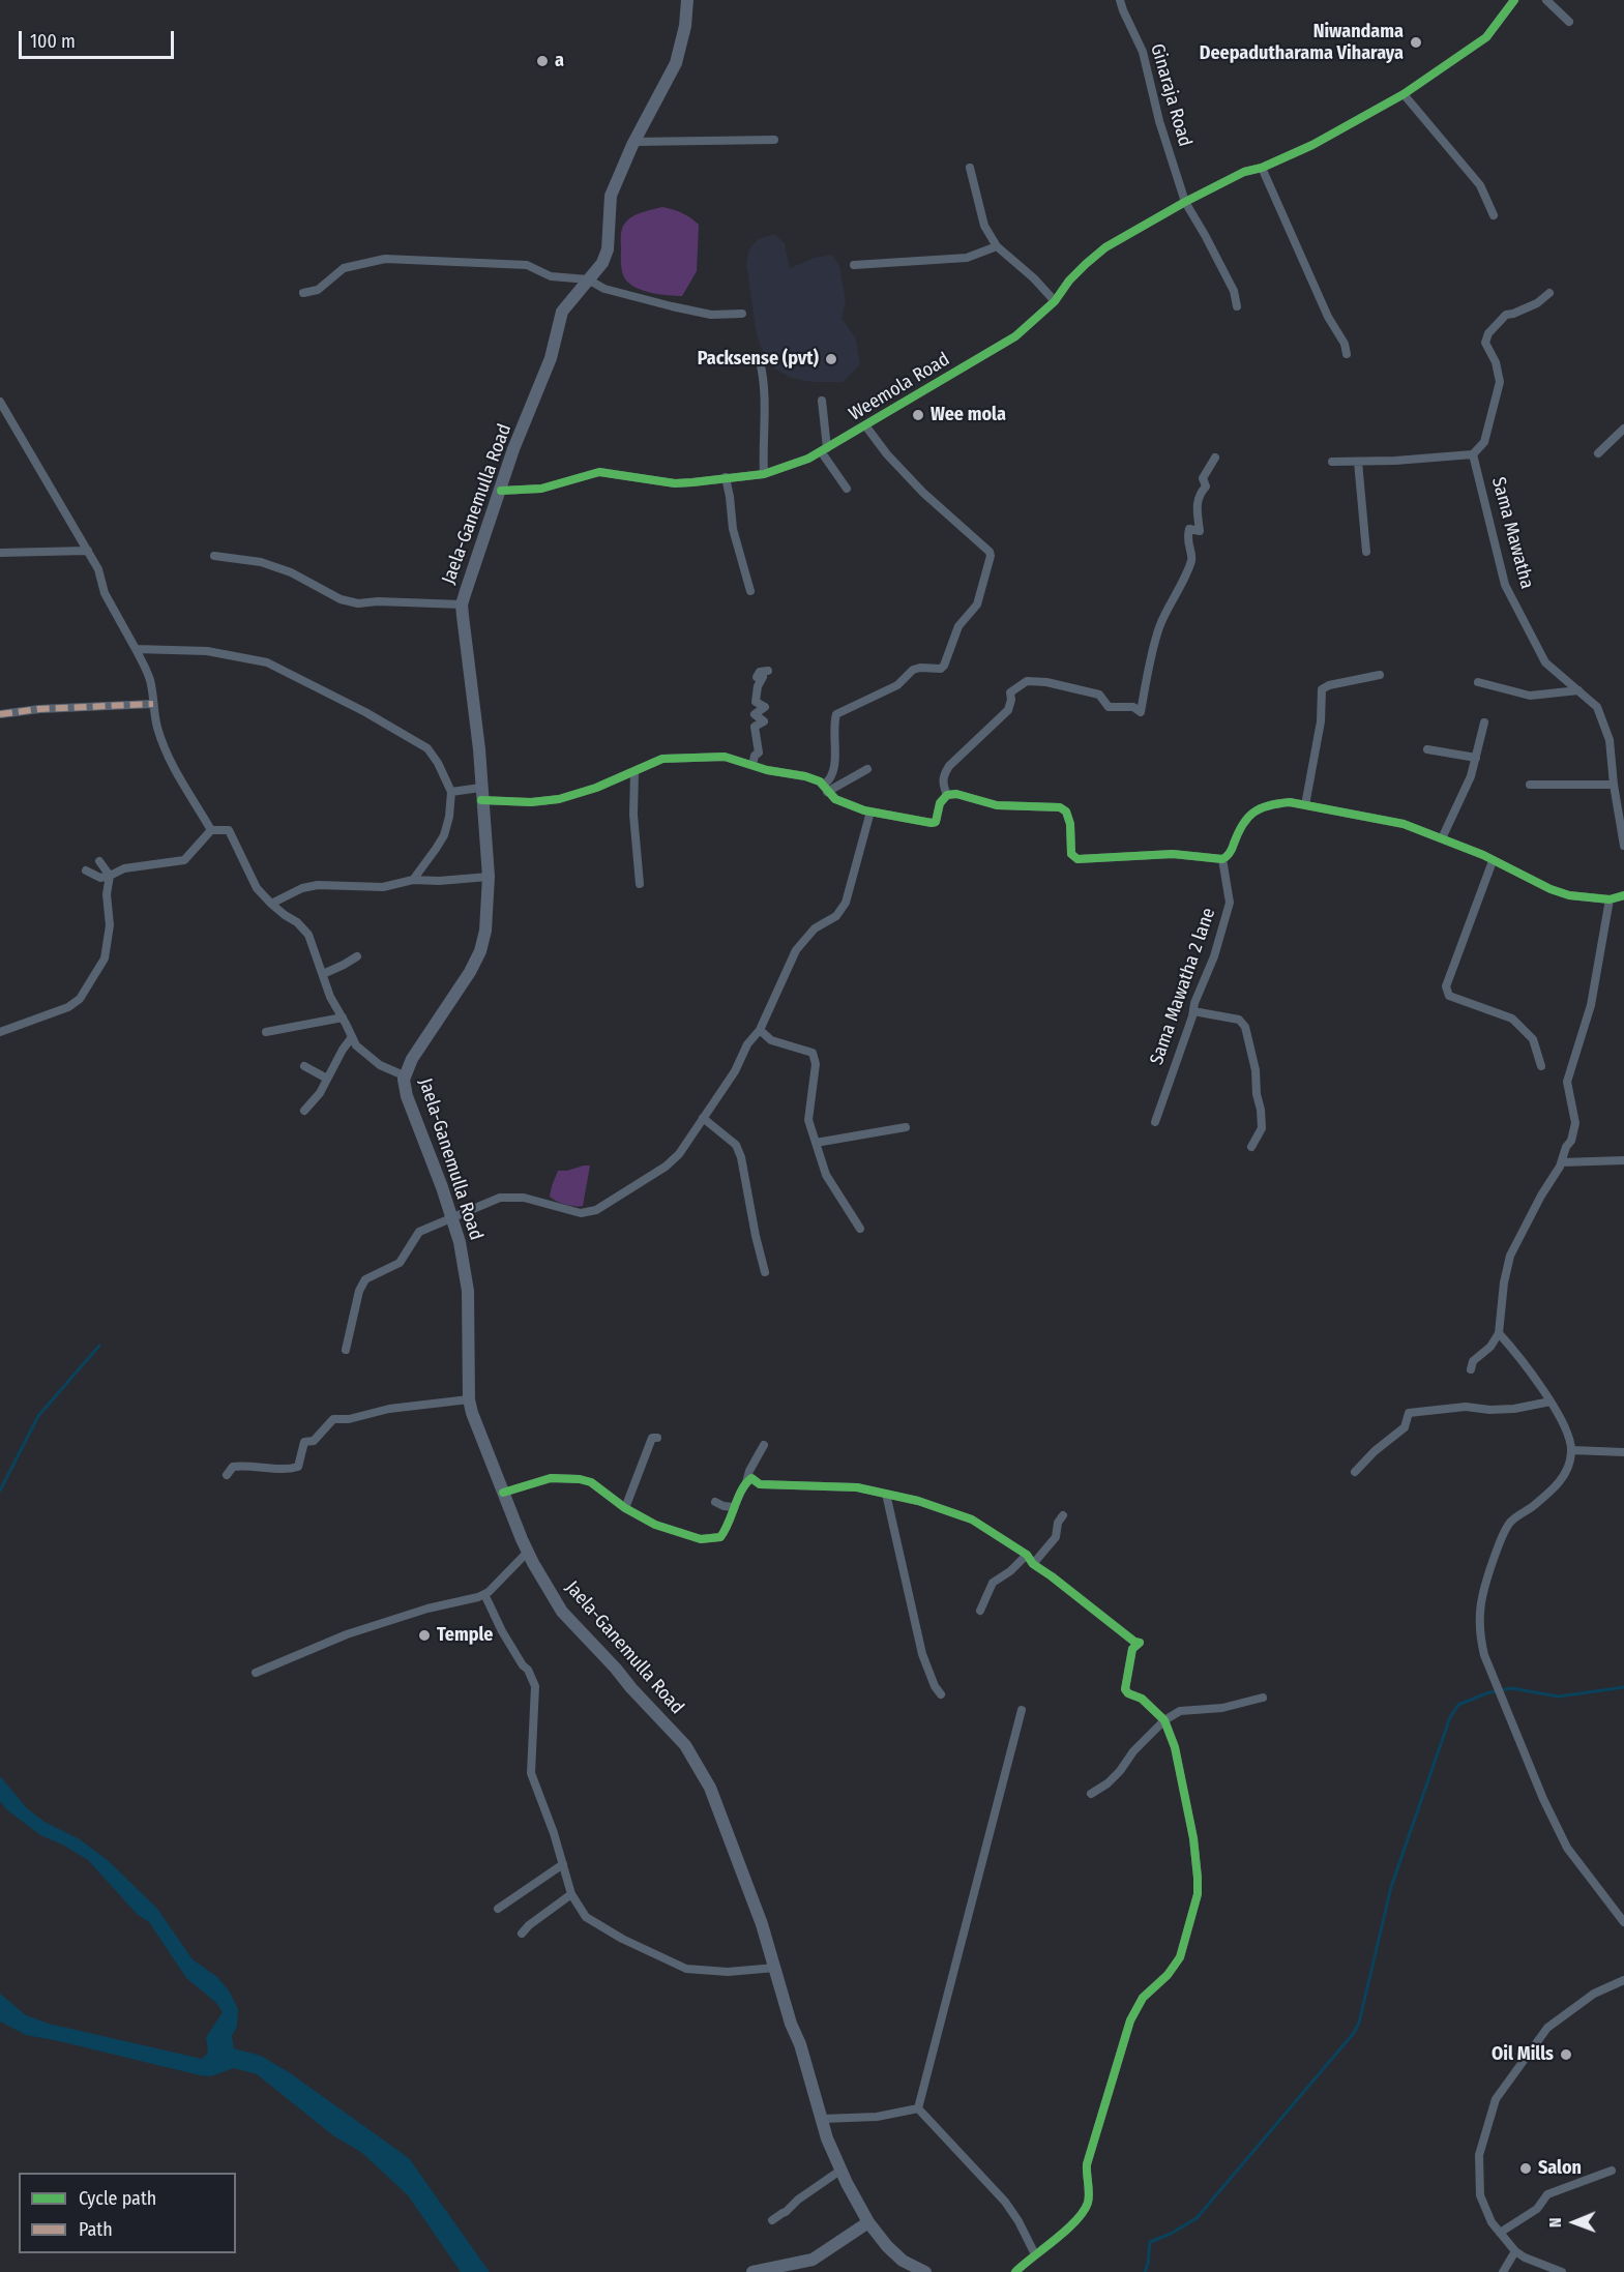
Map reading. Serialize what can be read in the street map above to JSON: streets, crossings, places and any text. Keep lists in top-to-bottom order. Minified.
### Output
{"streets":{"main road":["Jaela-Ganemulla Road"],"street":["Ginaraja Road","Weemola Road","Sama Mawatha","Sama Mawatha 2 lane"]},"crossings":[["Ginaraja Road","Weemola Road"],["Weemola Road","Jaela-Ganemulla Road"]],"places":["Niwandama Deepadutharama Viharaya","a","Packsense (pvt)","Wee mola","Temple","Oil Mills","Salon"],"legend":["Cycle path","Path"],"scale_bar":"100 m","north":"left"}
